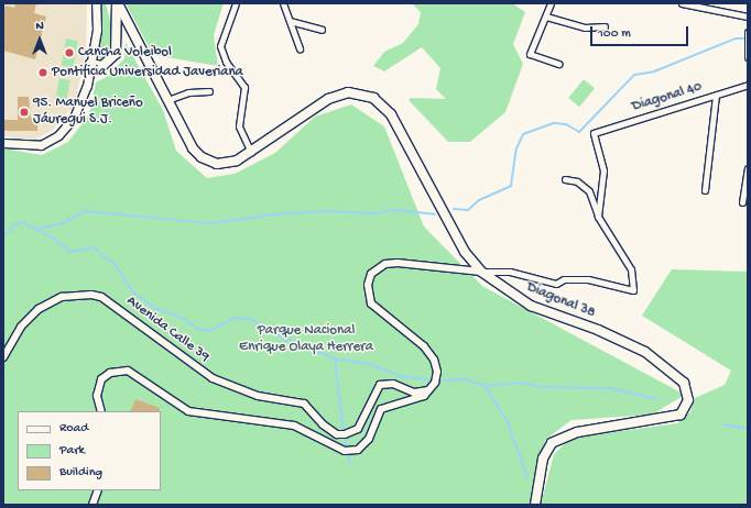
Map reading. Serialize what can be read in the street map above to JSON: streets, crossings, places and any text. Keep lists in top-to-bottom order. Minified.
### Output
{"streets":{"main road":["Diagonal 38"],"street":["Diagonal 40","Avenida Calle 39"]},"parks":["Parque Nacional Enrique Olaya Herrera"],"places":["Cancha Voleibol","Pontificia Universidad Javeriana","95. Manuel Briceño Jáuregui S.J."],"legend":["Road","Park","Building"],"scale_bar":"100 m","north":"top"}
